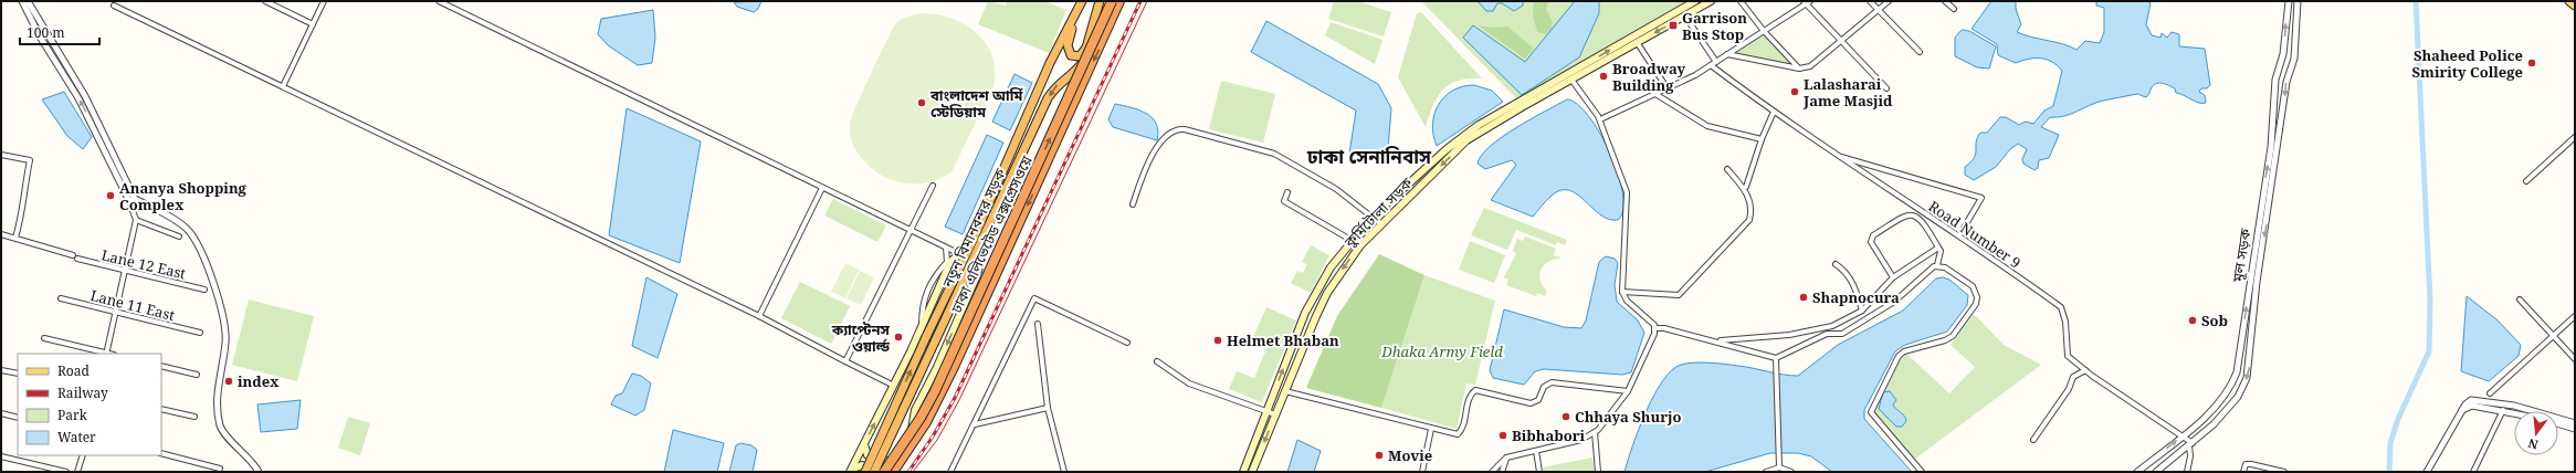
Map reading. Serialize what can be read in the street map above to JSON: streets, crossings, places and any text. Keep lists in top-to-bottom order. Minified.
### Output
{"streets":{"highway":["নতুন বিমানবন্দর সড়ক","ঢাকা এলিভেটেড এক্সপ্রেসওয়ে"],"main road":["কুর্মিটোলা সড়ক"],"street":["Road Number 9","মূল সড়ক","Lane 12 East","Lane 11 East"]},"crossings":[["Road Number 9","মূল সড়ক"]],"districts":["ঢাকা সেনানিবাস"],"parks":["Dhaka Army Field"],"places":{"transit":["Garrison Bus Stop"],"other":["Shaheed Police Smirity College","Broadway Building","Lalasharai Jame Masjid","বাংলাদেশ আর্মি স্টেডিয়াম","Ananya Shopping Complex","Shapnocura","Sob","ক্যাপ্টেনস ওয়ার্ল্ড","Helmet Bhaban","index","Chhaya Shurjo","Bibhabori","Movie"]},"legend":["Road","Railway","Park","Water"],"scale_bar":"100 m","north":"bottom"}
